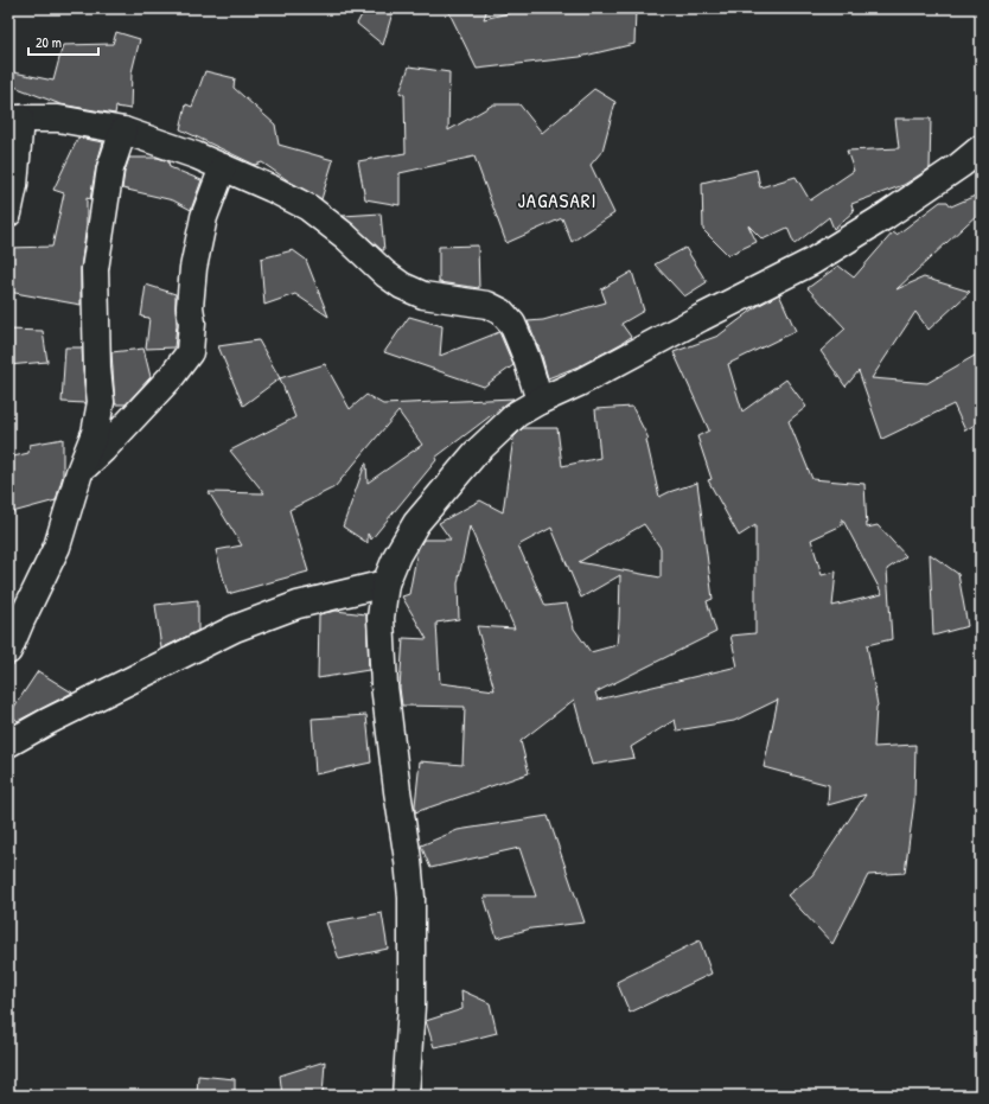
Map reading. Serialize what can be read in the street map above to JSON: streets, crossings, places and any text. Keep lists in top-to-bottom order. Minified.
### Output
{"districts":["JAGASARI"],"scale_bar":"20 m"}
